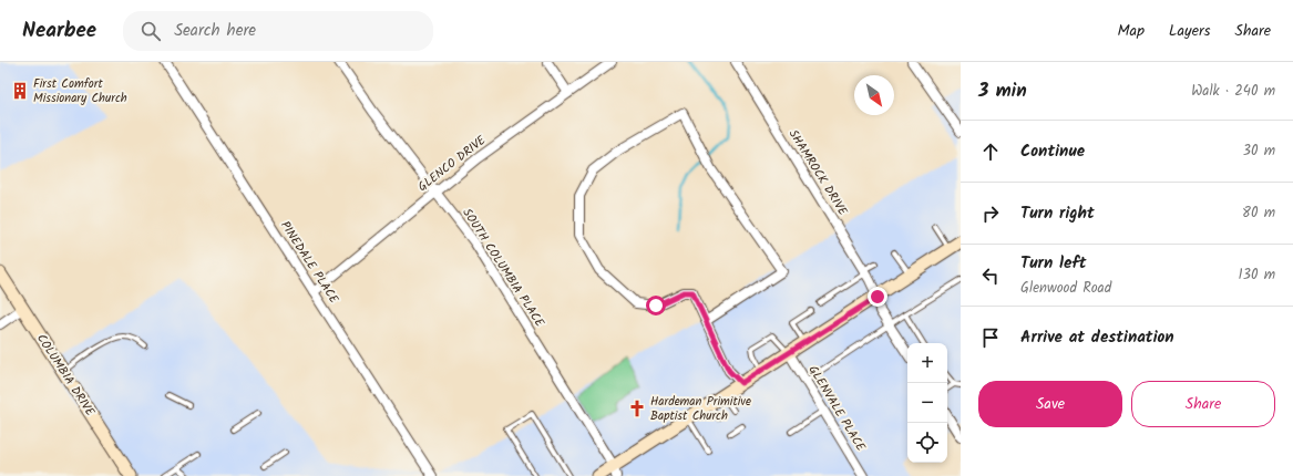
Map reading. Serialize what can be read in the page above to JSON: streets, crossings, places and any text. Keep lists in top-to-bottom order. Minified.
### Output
{"streets":{"main road":["COLUMBIA DRIVE"],"street":["GLENCO DRIVE","SHAMROCK DRIVE","PINEDALE PLACE","SOUTH COLUMBIA PLACE","GLENVALE PLACE"]},"crossings":[["GLENCO DRIVE","PINEDALE PLACE"],["GLENCO DRIVE","SOUTH COLUMBIA PLACE"]],"places":{"building":["First Comfort Missionary Church"],"church":["Hardeman Primitive Baptist Church"]},"north":"bottom right","page":{"header":"Nearbee","search":"Search here","nav":["Map","Layers","Share"],"heading":["3 min","Walk · 240 m"],"list":[["Continue","30 m"],["Turn right","80 m"],["Turn left","Glenwood Road","130 m"],"Arrive at destination"],"map_buttons":["+","−"],"buttons":["Save","Share"]}}
